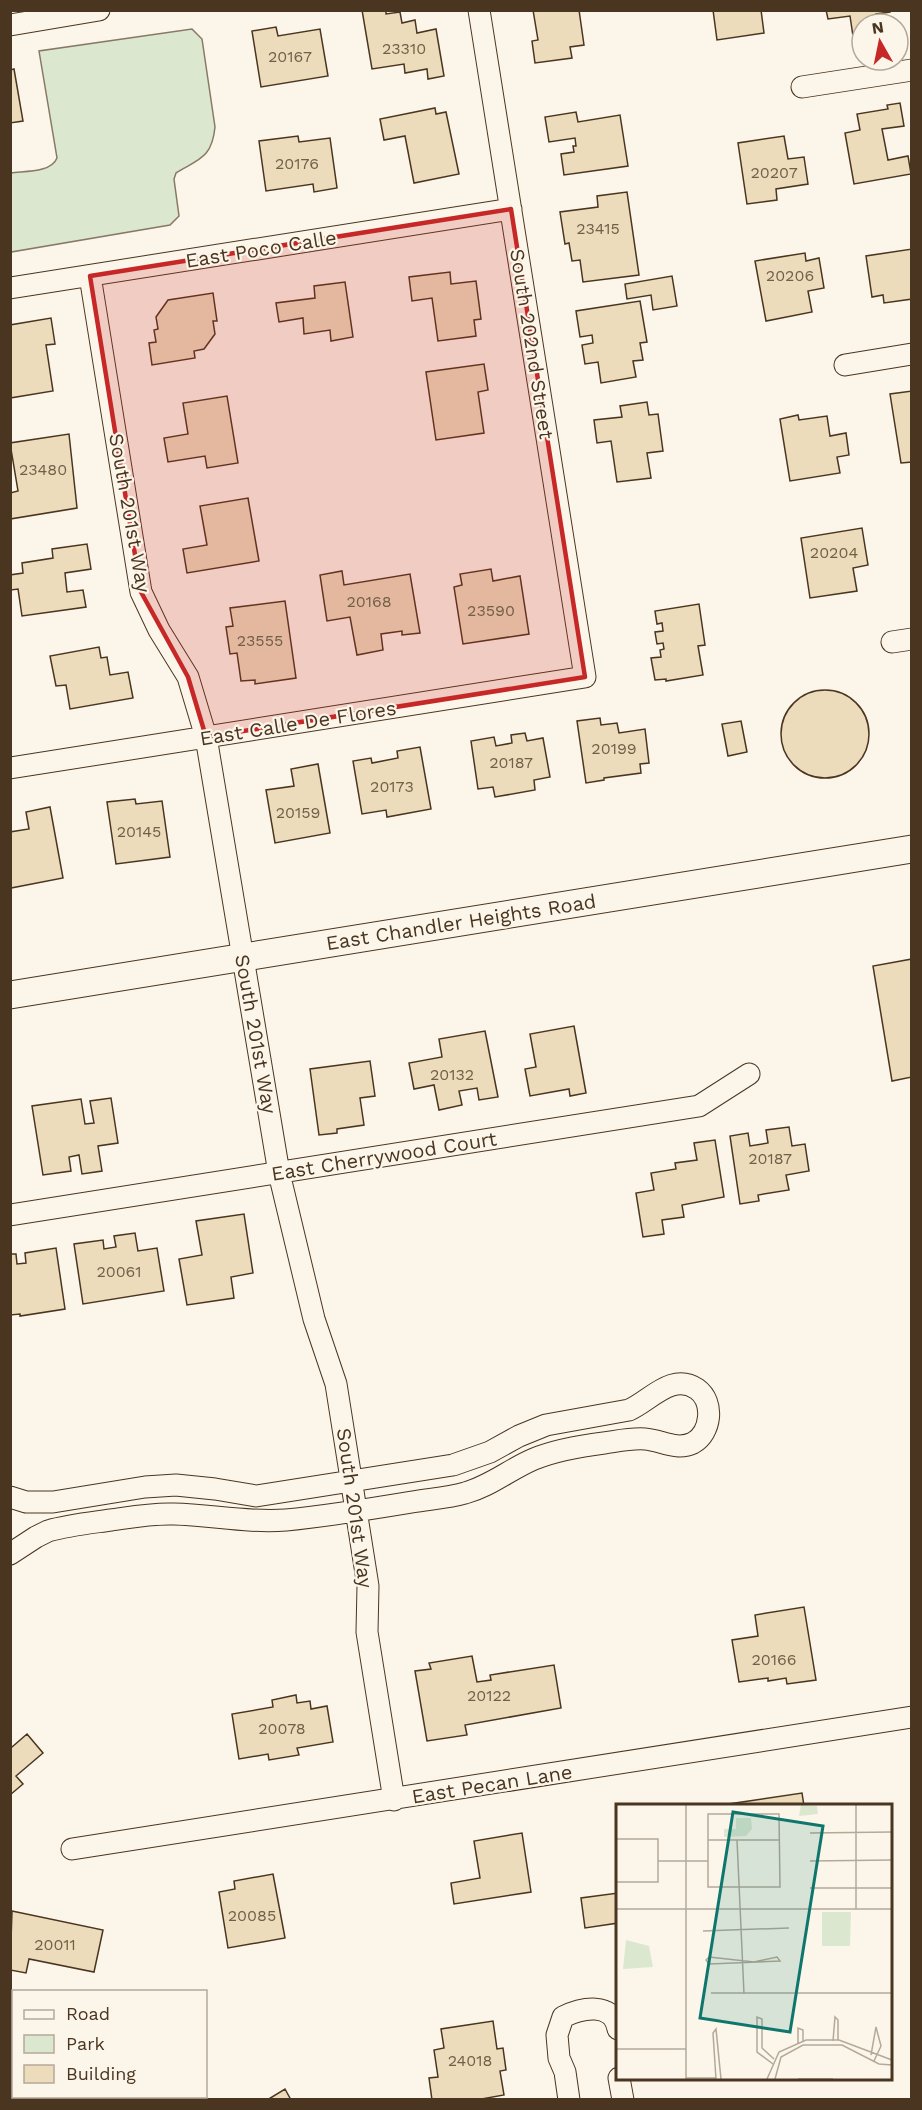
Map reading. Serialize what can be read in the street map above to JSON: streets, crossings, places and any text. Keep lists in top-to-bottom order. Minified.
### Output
{"streets":{"main road":["East Chandler Heights Road"],"street":["East Poco Calle","South 202nd Street","South 201st Way","East Calle De Flores","East Cherrywood Court","East Pecan Lane"]},"crossings":[["East Poco Calle","South 202nd Street"],["East Poco Calle","South 201st Way"],["South 202nd Street","East Calle De Flores"],["South 201st Way","East Calle De Flores"],["South 201st Way","East Chandler Heights Road"],["South 201st Way","East Cherrywood Court"],["South 201st Way","East Pecan Lane"]],"house_numbers":["23310","20167","20176","20207","23415","20206","23480","20204","20168","23590","23555","20199","20187","20173","20159","20145","20132","20187","20061","20166","20122","20078","20085","20011","24018"],"legend":["Road","Park","Building"],"north":"top"}
